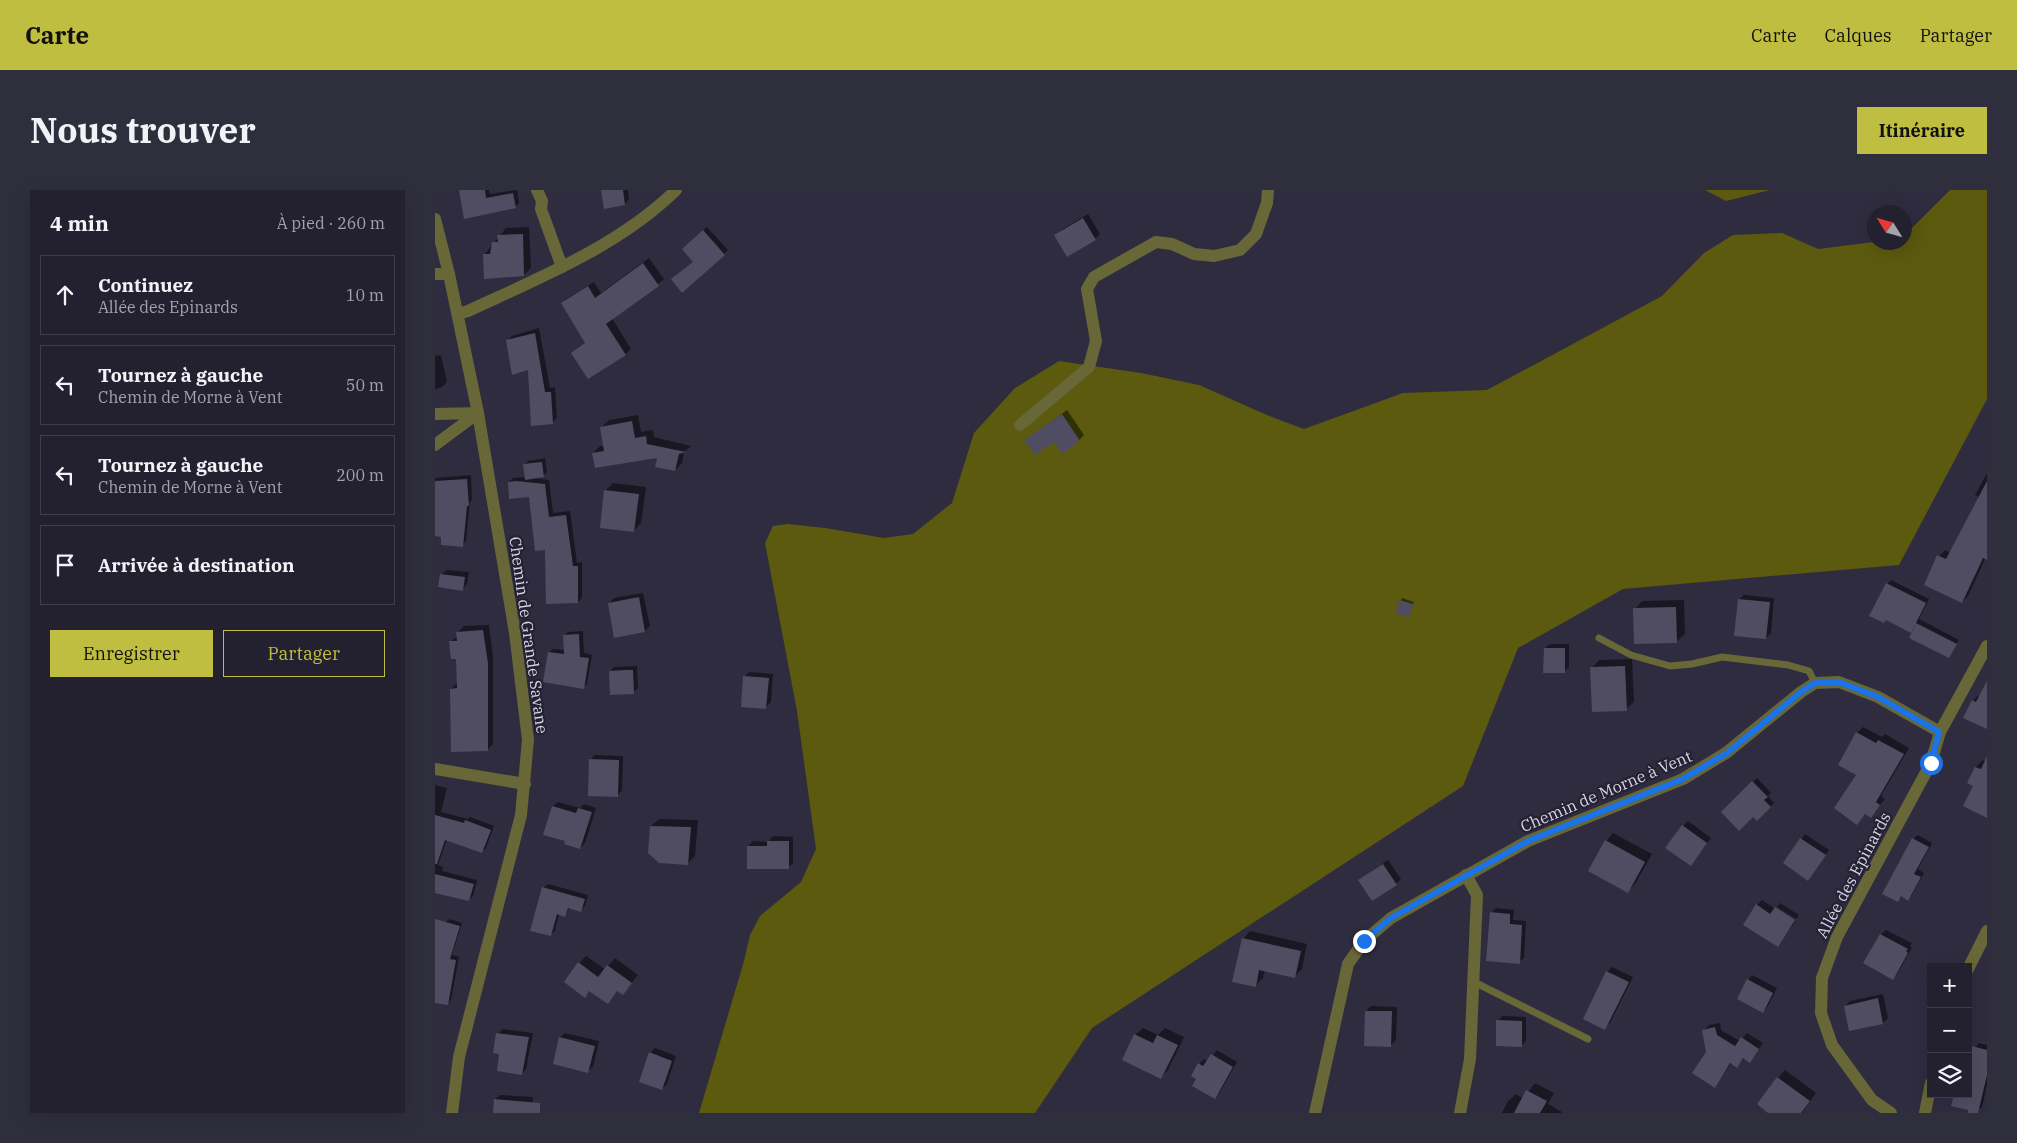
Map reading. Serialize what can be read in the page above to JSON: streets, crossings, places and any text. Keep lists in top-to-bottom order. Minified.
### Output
{"streets":{"street":["Chemin de Grande Savane","Chemin de Morne à Vent","Allée des Epinards"]},"north":"top left","page":{"header":"Carte","nav":["Carte","Calques","Partager"],"title":"Nous trouver","buttons":["Itinéraire",["Enregistrer","Partager"]],"heading":["4 min","À pied · 260 m"],"list":[["Continuez","Allée des Epinards","10 m"],["Tournez à gauche","Chemin de Morne à Vent","50 m"],["Tournez à gauche","Chemin de Morne à Vent","200 m"],"Arrivée à destination"],"map_buttons":["+","−"]}}
